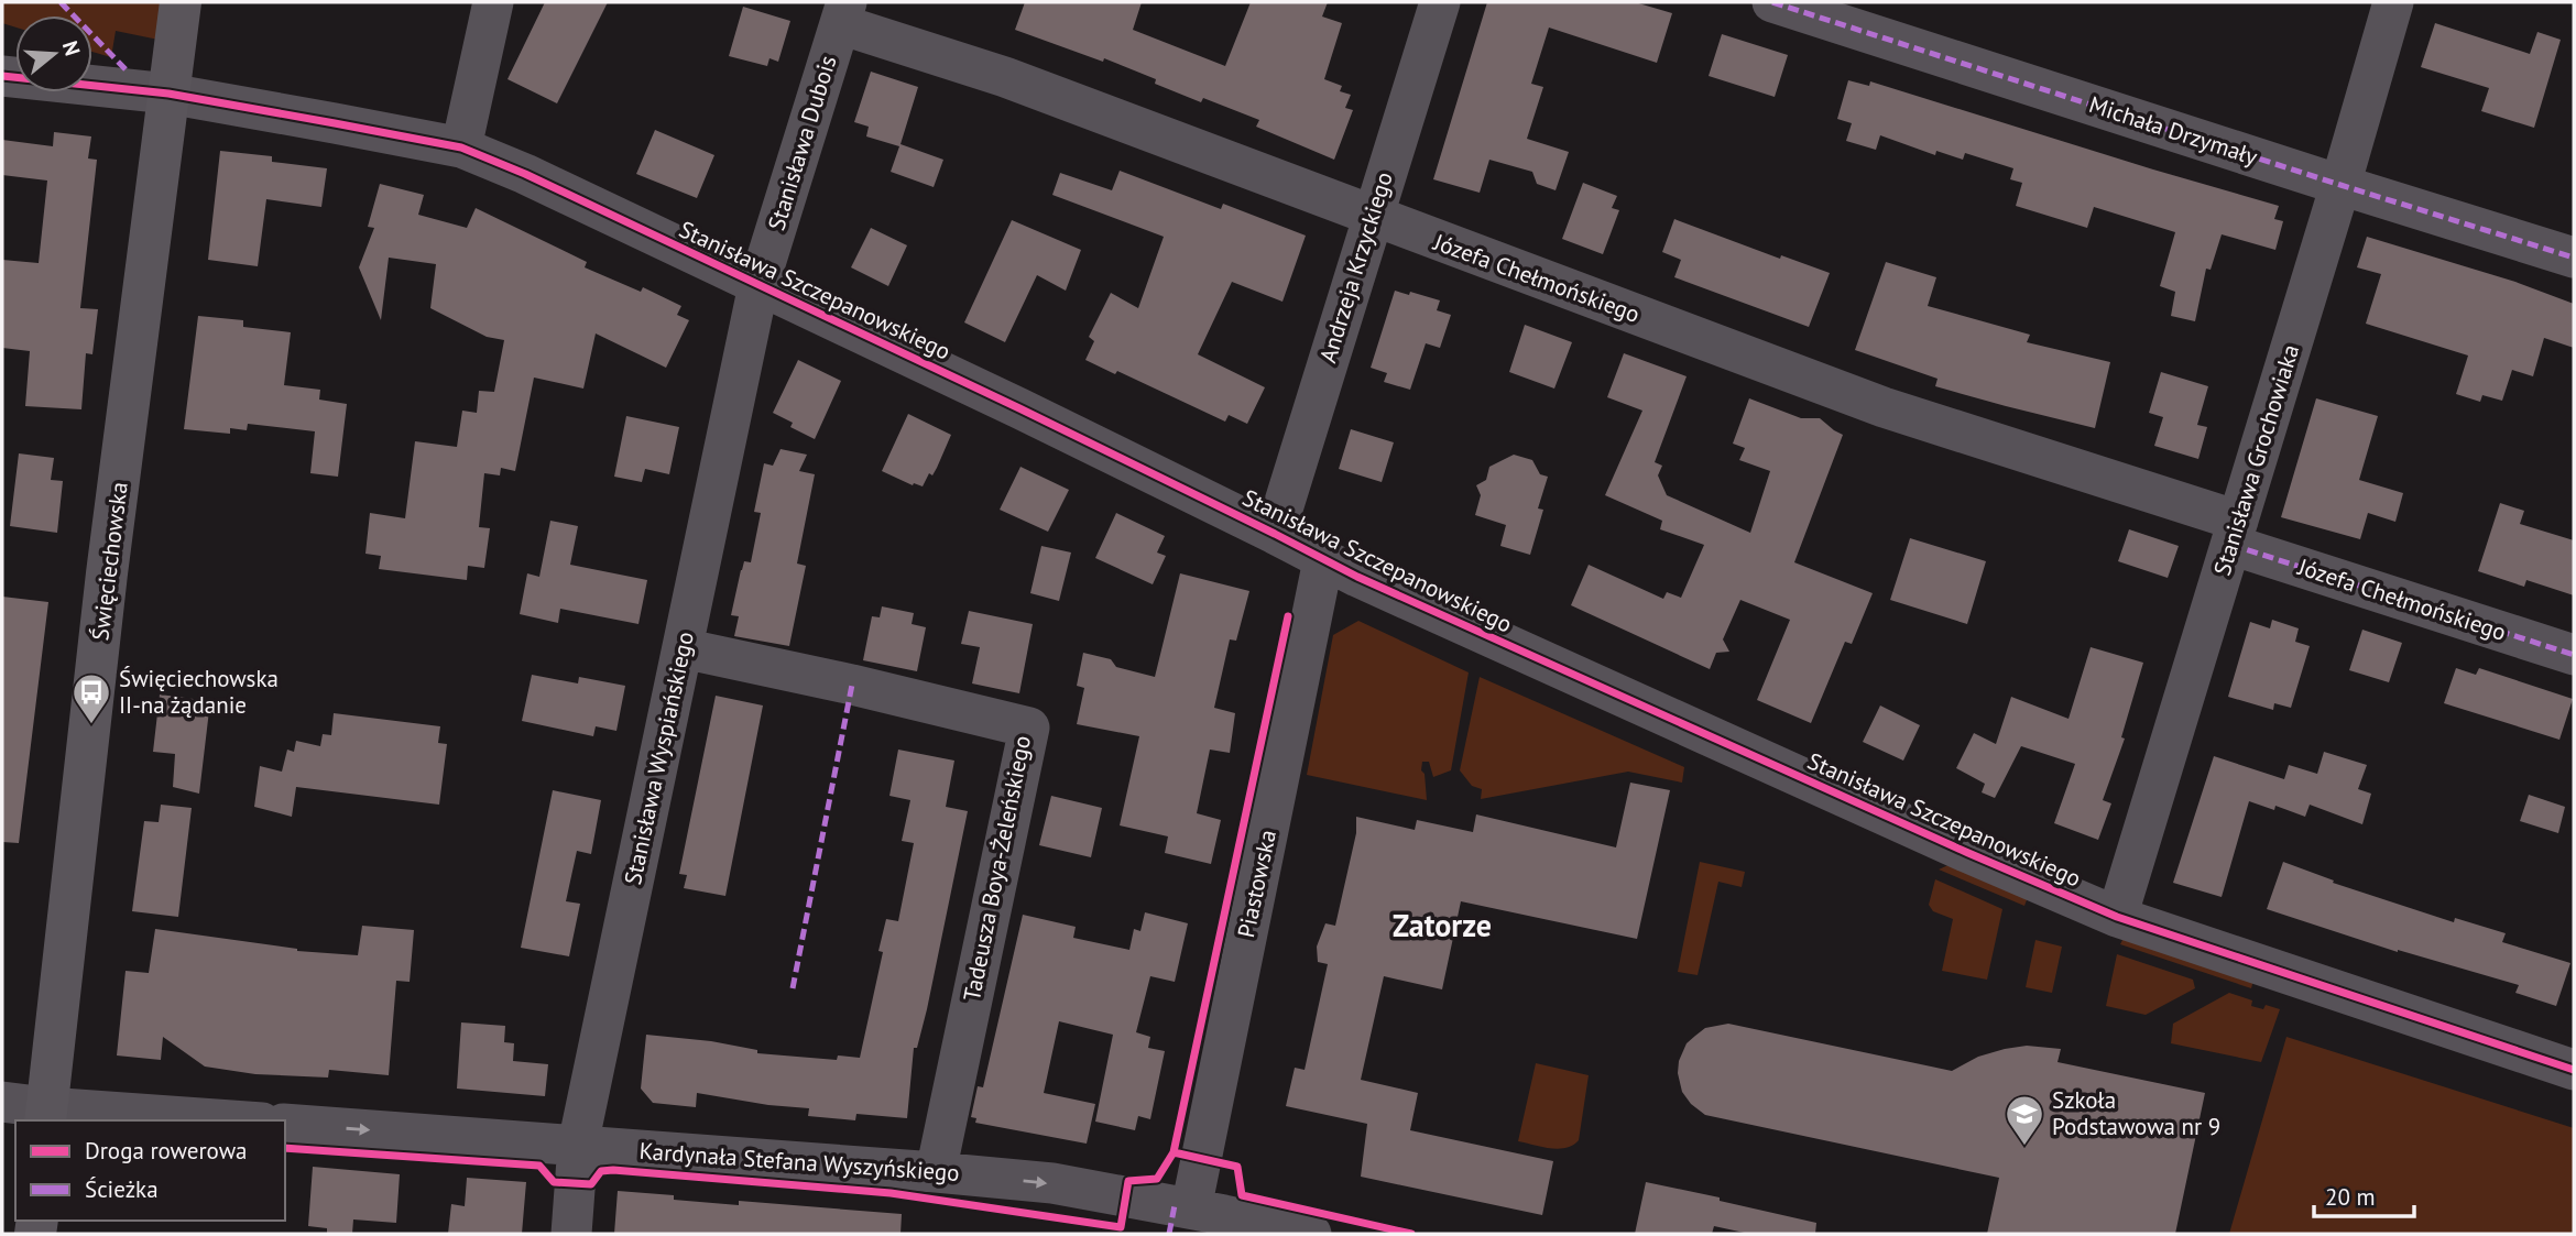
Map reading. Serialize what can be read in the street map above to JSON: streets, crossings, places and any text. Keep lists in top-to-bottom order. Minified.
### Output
{"streets":{"street":["Michała Drzymały","Stanisława Dubois","Andrzeja Krzyckiego","Józefa Chełmońskiego","Stanisława Szczepanowskiego","Stanisława Grochowiaka","Święciechowska","Stanisława Wyspiańskiego","Tadeusza Boya-Żeleńskiego","Piastowska","Kardynała Stefana Wyszyńskiego"]},"crossings":[["Michała Drzymały","Stanisława Grochowiaka"],["Stanisława Dubois","Józefa Chełmońskiego"],["Stanisława Dubois","Stanisława Szczepanowskiego"],["Stanisława Dubois","Stanisława Wyspiańskiego"],["Andrzeja Krzyckiego","Józefa Chełmońskiego"],["Andrzeja Krzyckiego","Stanisława Szczepanowskiego"],["Józefa Chełmońskiego","Stanisława Grochowiaka"],["Stanisława Szczepanowskiego","Stanisława Grochowiaka"],["Stanisława Szczepanowskiego","Święciechowska"],["Stanisława Szczepanowskiego","Stanisława Wyspiańskiego"],["Stanisława Szczepanowskiego","Piastowska"],["Stanisława Wyspiańskiego","Tadeusza Boya-Żeleńskiego"],["Stanisława Wyspiańskiego","Kardynała Stefana Wyszyńskiego"],["Tadeusza Boya-Żeleńskiego","Kardynała Stefana Wyszyńskiego"],["Piastowska","Kardynała Stefana Wyszyńskiego"]],"one_way":["Kardynała Stefana Wyszyńskiego"],"districts":["Zatorze"],"places":{"bus stop":["Święciechowska II-na żądanie"],"school or university":["Szkoła Podstawowa nr 9"]},"legend":["Droga rowerowa","Ścieżka"],"scale_bar":"20 m","north":"right"}
